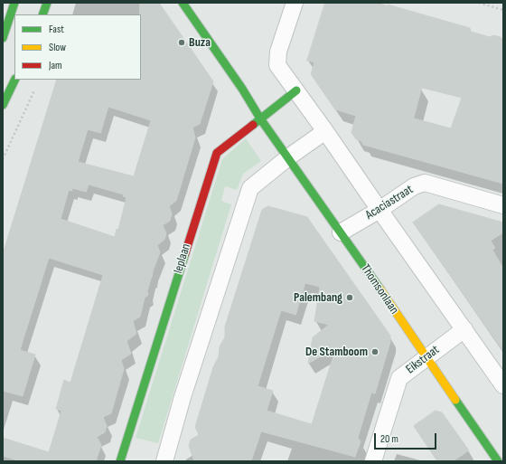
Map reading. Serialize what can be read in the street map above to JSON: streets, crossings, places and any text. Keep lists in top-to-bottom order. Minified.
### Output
{"streets":{"street":["Acaciastraat","Ieplaan","Thomsonlaan","Eikstraat"]},"crossings":[["Acaciastraat","Thomsonlaan"],["Ieplaan","Thomsonlaan"],["Thomsonlaan","Eikstraat"]],"places":["Buza","Palembang","De Stamboom"],"legend":["Fast","Slow","Jam"],"scale_bar":"20 m"}
